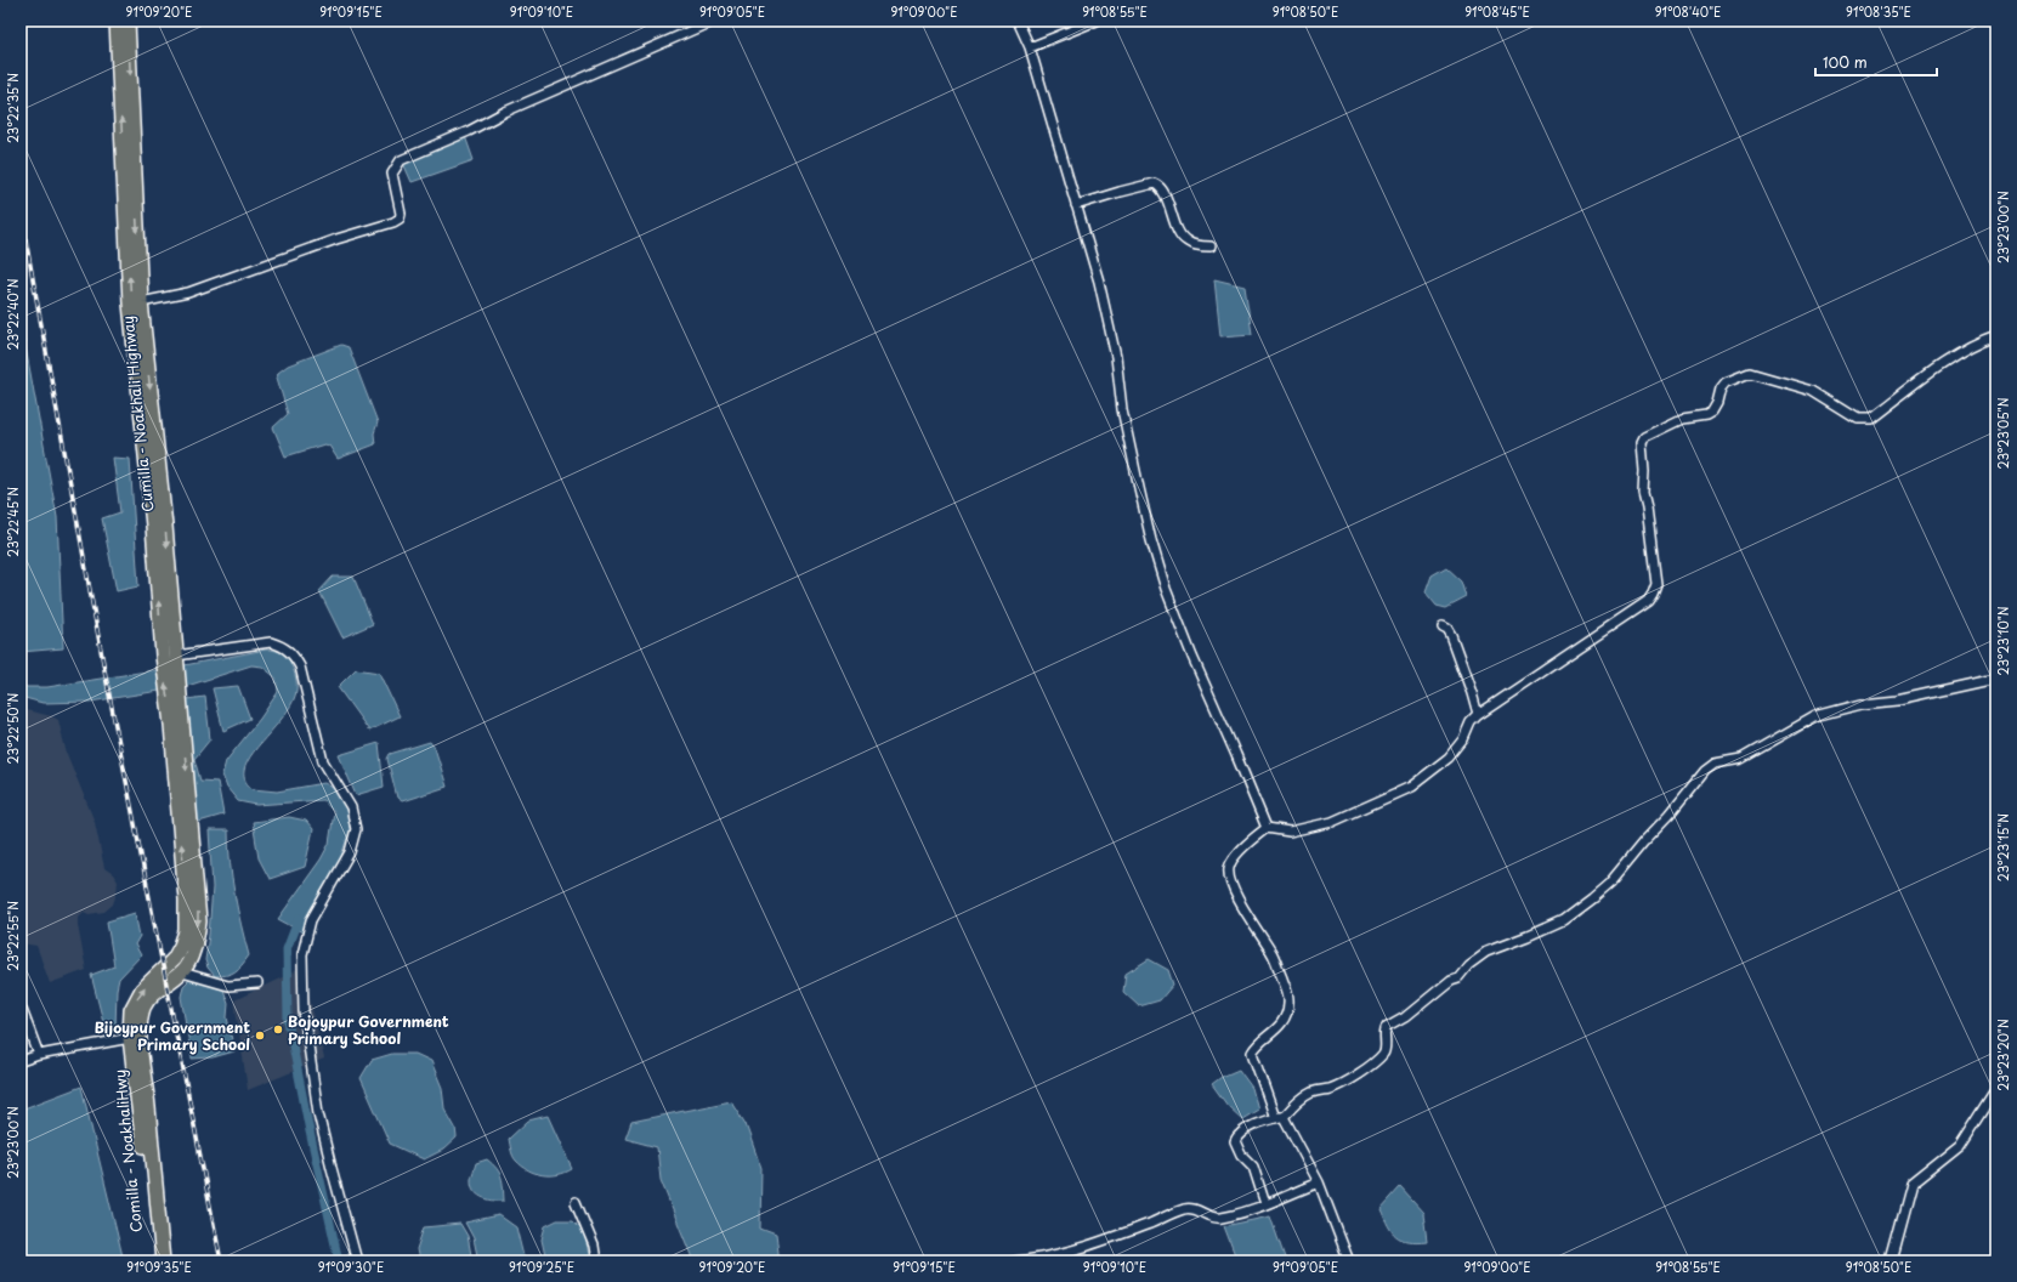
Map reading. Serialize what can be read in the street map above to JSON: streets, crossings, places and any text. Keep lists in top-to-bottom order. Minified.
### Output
{"streets":{"main road":["Cumilla - Noakhali Highway","Comilla - NoakhaliHwy"]},"crossings":[["Cumilla - Noakhali Highway","Comilla - NoakhaliHwy"]],"places":["Bojoypur Government Primary School","Bijoypur Government Primary School"],"scale_bar":"100 m","coordinates":["91°09'20\"E","91°09'15\"E","91°09'10\"E","91°09'05\"E","91°09'00\"E","91°08'55\"E","91°08'50\"E","91°08'45\"E","91°08'40\"E","91°08'35\"E","23°22'35\"N","23°23'00\"N","23°22'40\"N","23°23'05\"N","23°22'45\"N","23°23'10\"N","23°22'50\"N","23°23'15\"N","23°22'55\"N","23°23'20\"N","91°09'35\"E","91°09'30\"E","91°09'25\"E"]}
